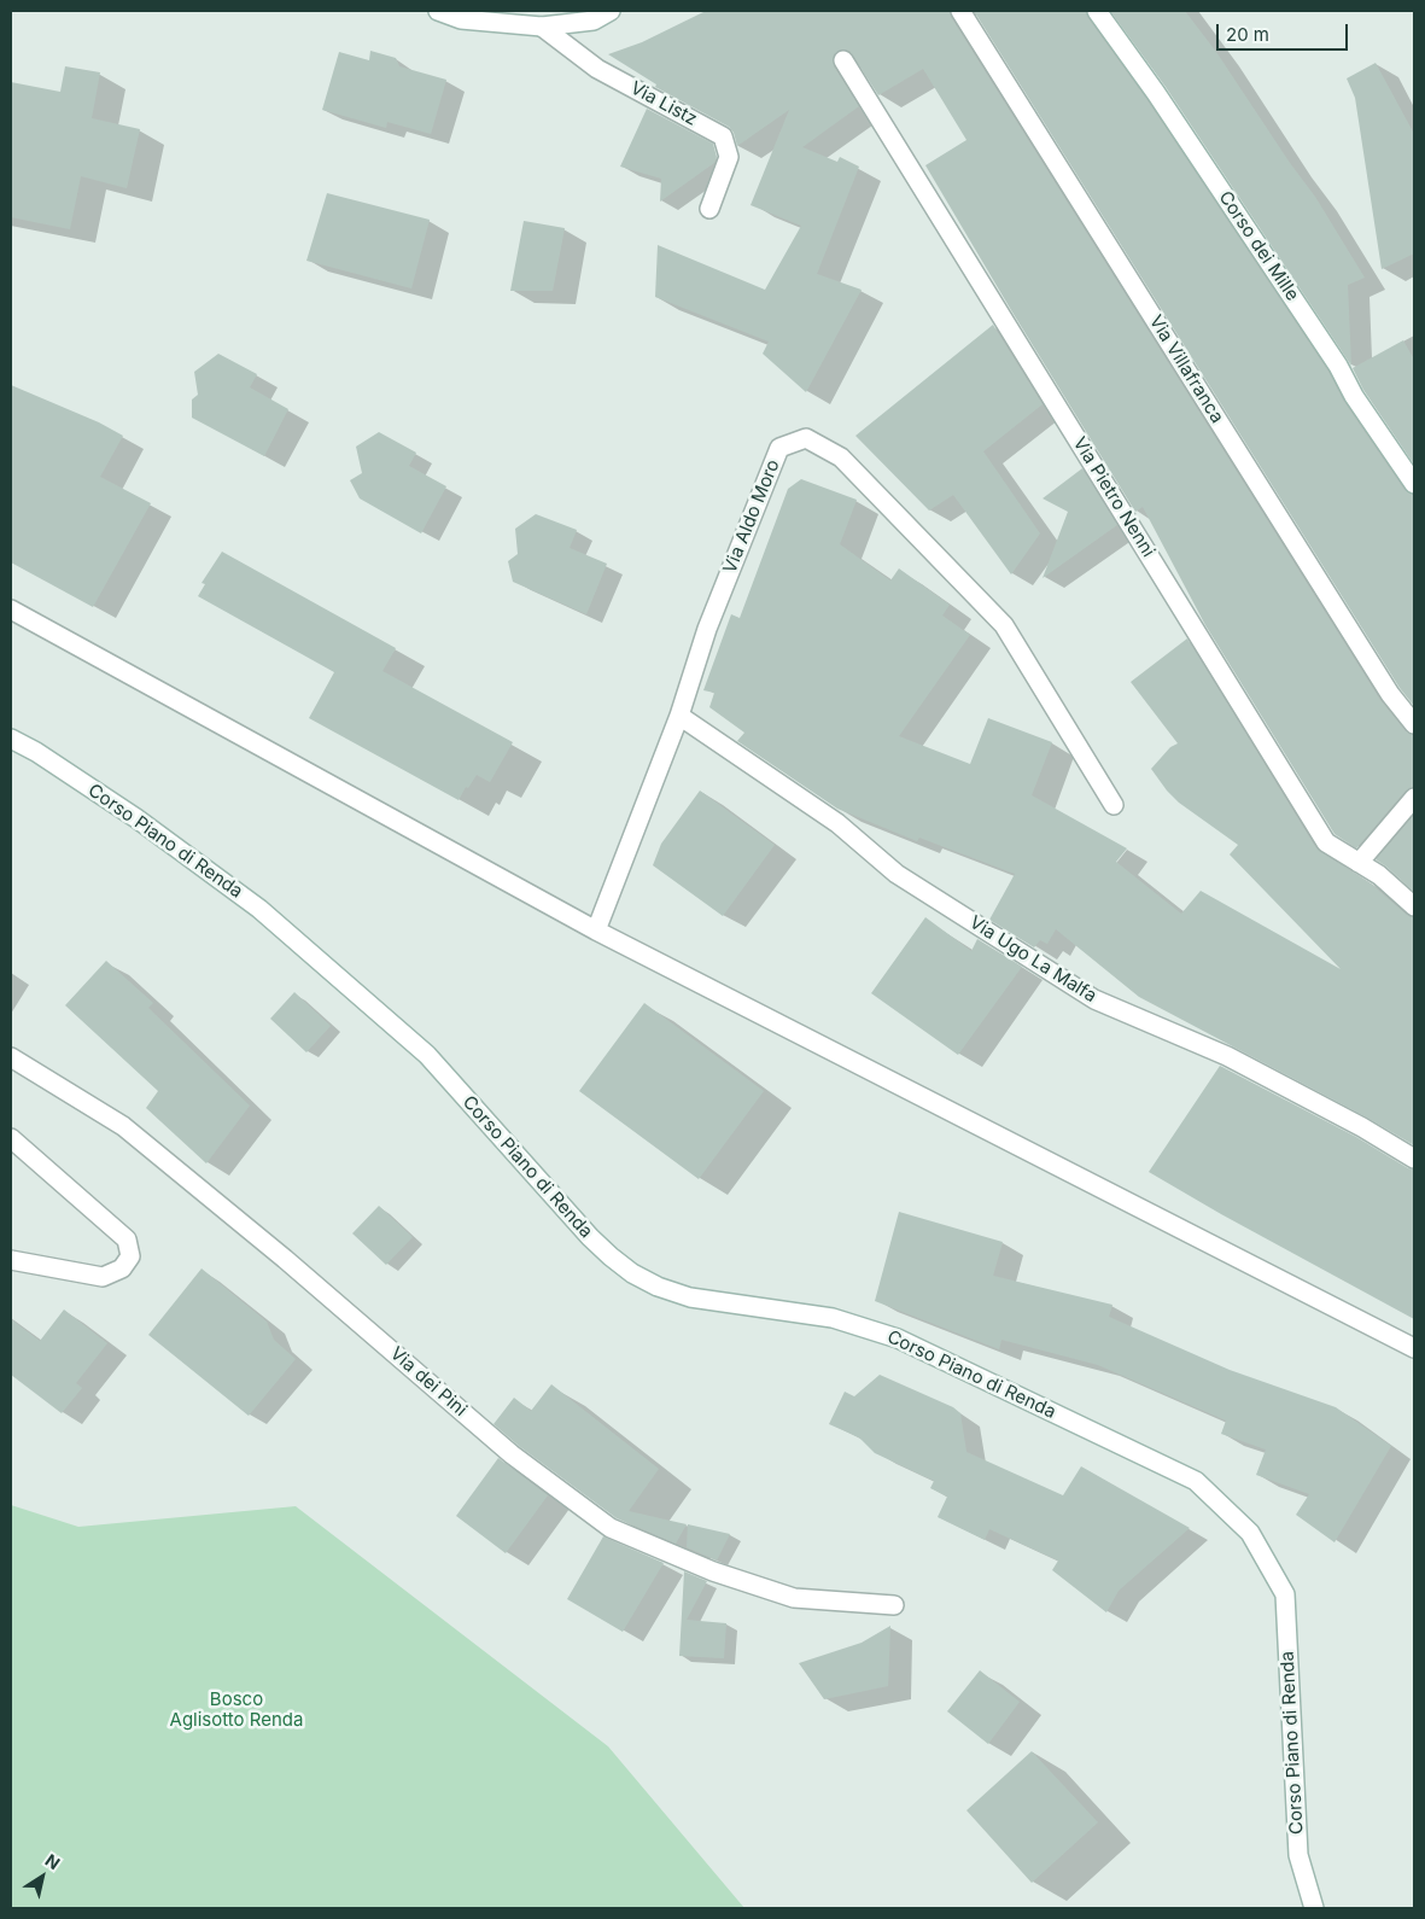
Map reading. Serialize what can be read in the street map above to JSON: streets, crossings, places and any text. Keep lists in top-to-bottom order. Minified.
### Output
{"streets":{"street":["Via Listz","Corso dei Mille","Via Villafranca","Via Pietro Nenni","Via Aldo Moro","Corso Piano di Renda","Via Ugo La Malfa","Via dei Pini"]},"crossings":[["Via Aldo Moro","Via Ugo La Malfa"]],"parks":["Bosco Aglisotto Renda"],"scale_bar":"20 m","north":"top right"}
